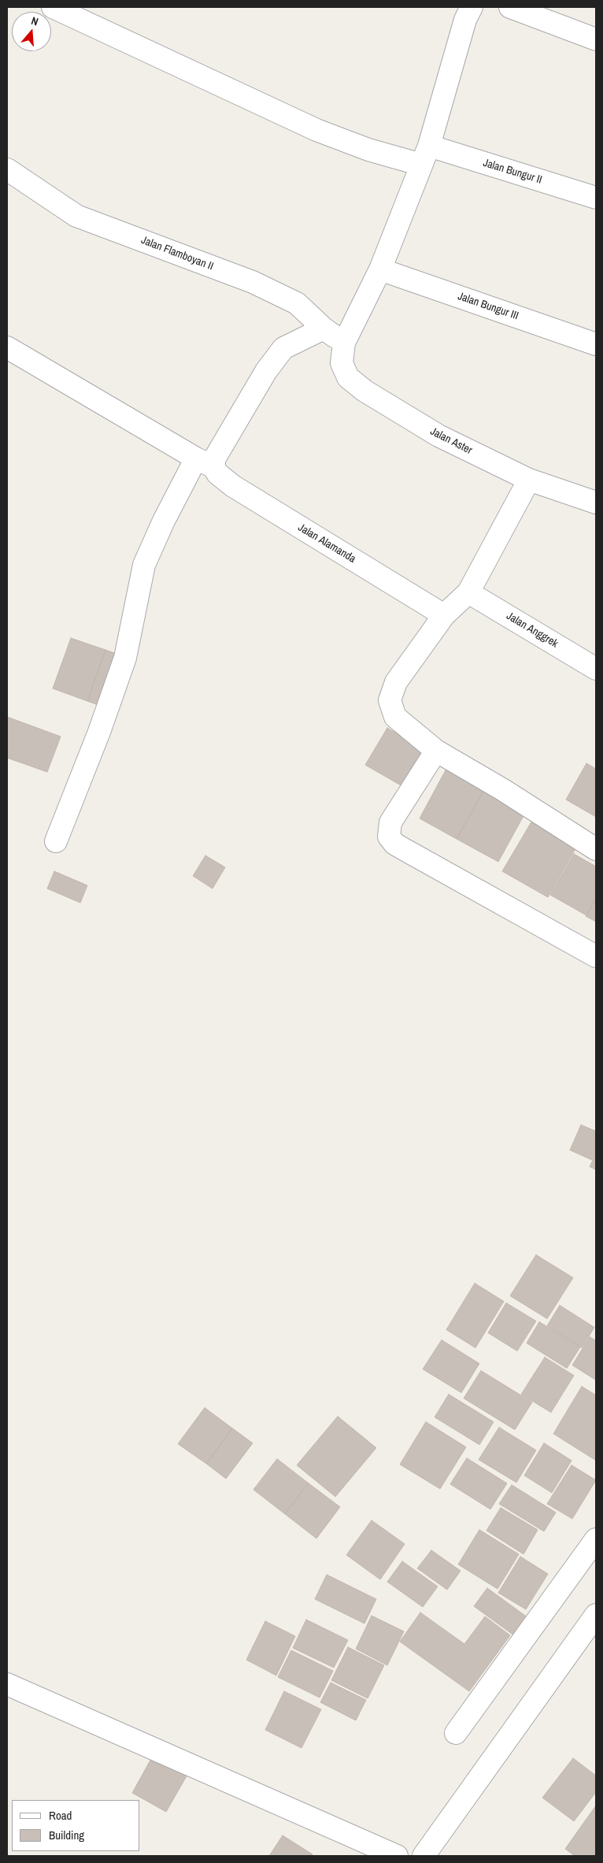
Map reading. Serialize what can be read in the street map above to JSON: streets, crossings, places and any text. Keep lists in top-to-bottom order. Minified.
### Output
{"streets":{"street":["Jalan Bungur II","Jalan Flamboyan II","Jalan Bungur III","Jalan Aster","Jalan Alamanda","Jalan Anggrek"]},"crossings":[["Jalan Flamboyan II","Jalan Aster"]],"legend":["Road","Building"],"north":"top"}
